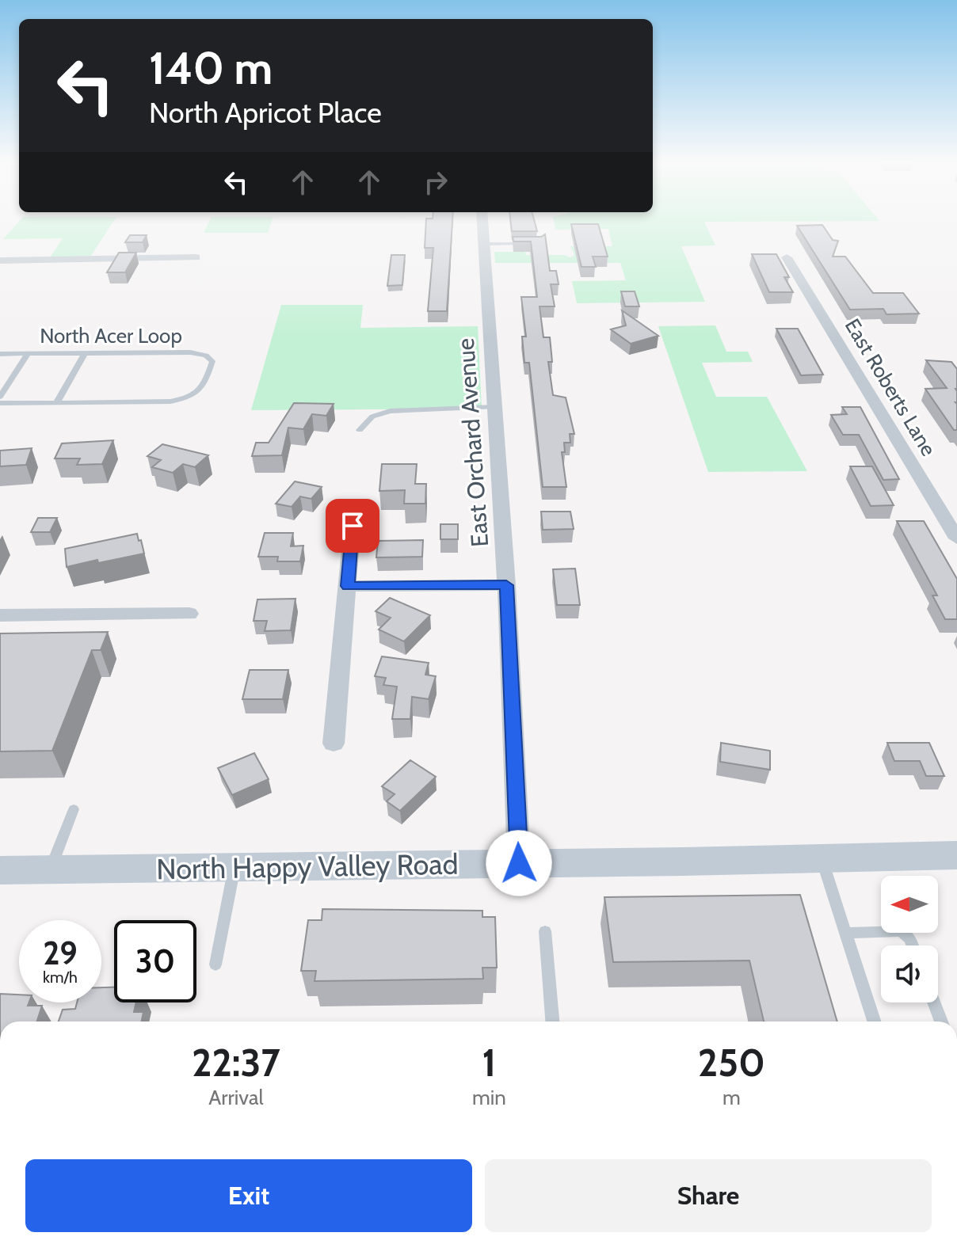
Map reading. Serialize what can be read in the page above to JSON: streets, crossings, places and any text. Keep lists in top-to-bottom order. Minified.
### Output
{"streets":{"main road":["North Happy Valley Road"],"street":["East Roberts Lane","East Orchard Avenue"],"lane":["North Acer Loop"]},"crossings":[["East Orchard Avenue","North Happy Valley Road"]],"north":"left","page":{"turn":["140 m","North Apricot Place"],"speed":"29 km/h","limit":"30","eta":["22:37","Arrival","1","min","250","m"],"buttons":["Exit","Share"]}}
